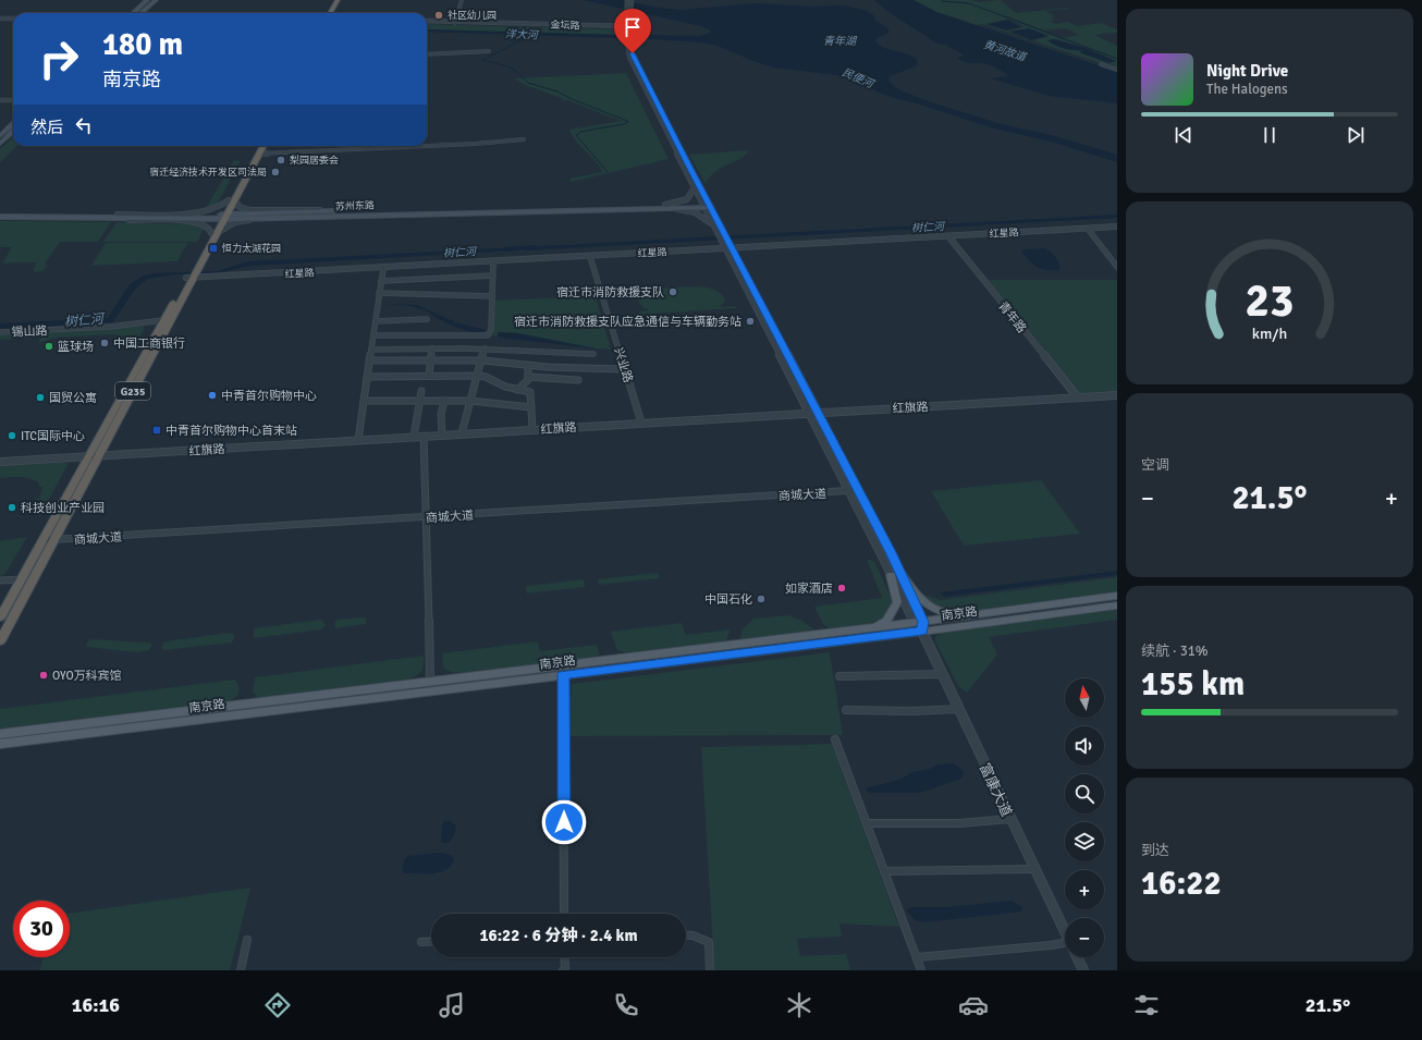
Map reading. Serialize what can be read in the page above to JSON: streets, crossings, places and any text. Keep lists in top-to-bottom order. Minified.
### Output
{"streets":{"highway":["G235"],"main road":["苏州东路","南京路"],"street":["金坛路","红星路","青年路","锡山路","兴业路","红旗路","商城大道","富康大道"]},"crossings":[["金坛路","富康大道"],["苏州东路","G235"],["苏州东路","富康大道"],["红星路","青年路"],["红星路","兴业路"],["红星路","G235"],["红星路","富康大道"],["青年路","红旗路"],["锡山路","G235"],["兴业路","红旗路"],["G235","红旗路"],["G235","商城大道"],["红旗路","富康大道"],["商城大道","富康大道"],["南京路","富康大道"]],"water":["洋大河","青年湖","黄河故道","民便河","树仁河"],"places":{"other":["社区幼儿园","梨园居委会","宿迁经济技术开发区司法局","宿迁市消防救援支队","宿迁市消防救援支队应急通信与车辆勤务站","中国工商银行","篮球场","中青首尔购物中心","国贸公寓","ITC国际中心","科技创业产业园","如家酒店","中国石化","OYO万科宾馆"],"transit":["恒力太湖花园","中青首尔购物中心首末站"]},"north":"top","page":{"turn":["180 m","南京路"],"song":["Night Drive","The Halogens"],"then":"然后","tile":["空调",["续航 · 31%","155 km"],["到达","16:22"]],"heat":["−","21.5°","+"],"map_buttons":["+","−"],"limit":"30","trip":"16:22 · 6 分钟 · 2.4 km","tabs":["16:16","21.5°"],"gauge":["23","km/h"]}}
